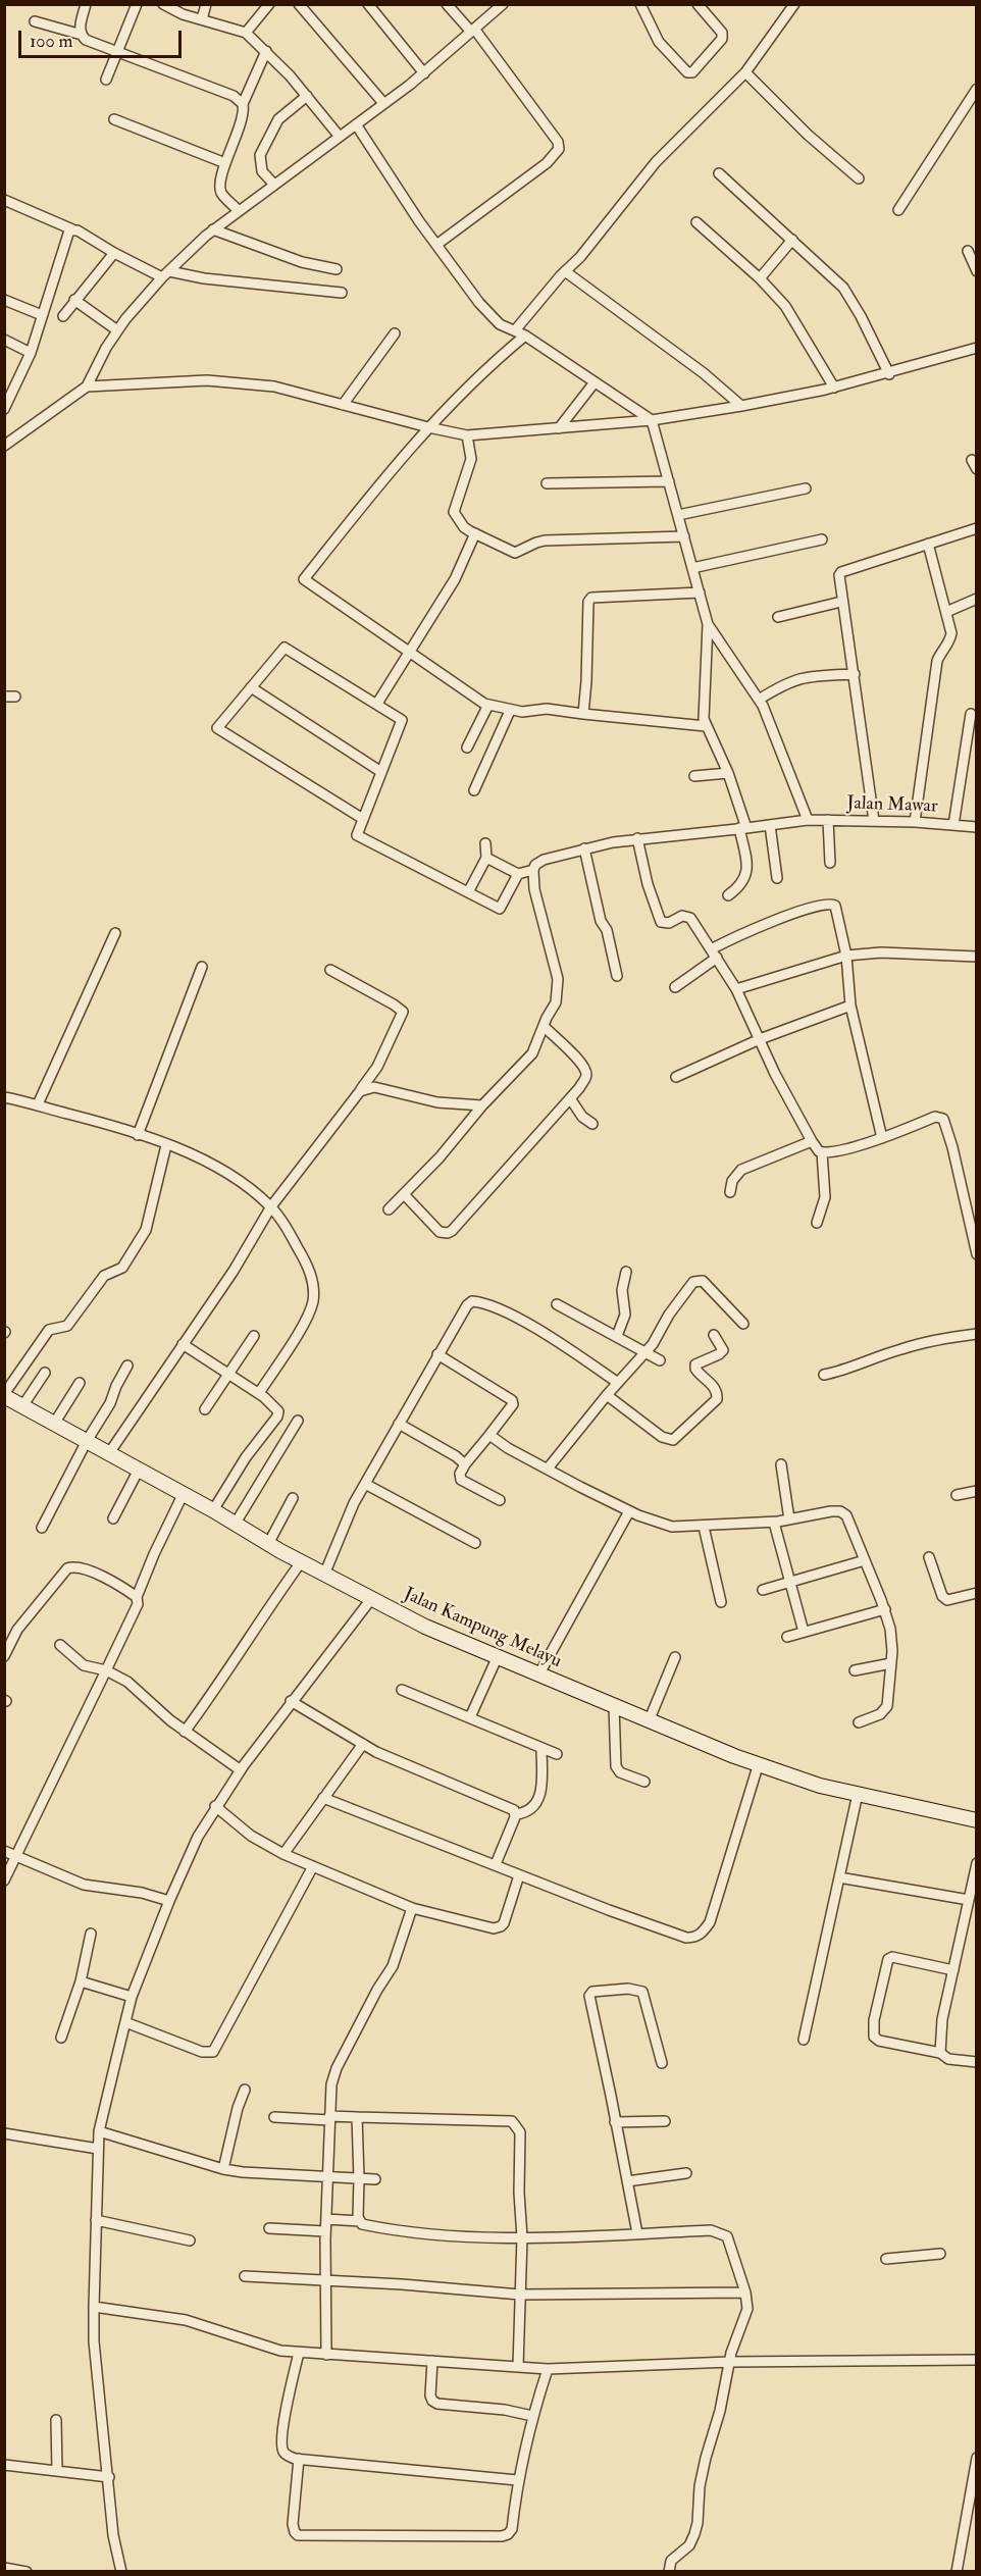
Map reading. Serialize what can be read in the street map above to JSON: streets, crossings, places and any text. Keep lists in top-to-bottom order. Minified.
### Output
{"streets":{"main road":["Jalan Kampung Melayu"],"street":["Jalan Mawar"]},"scale_bar":"100 m"}
